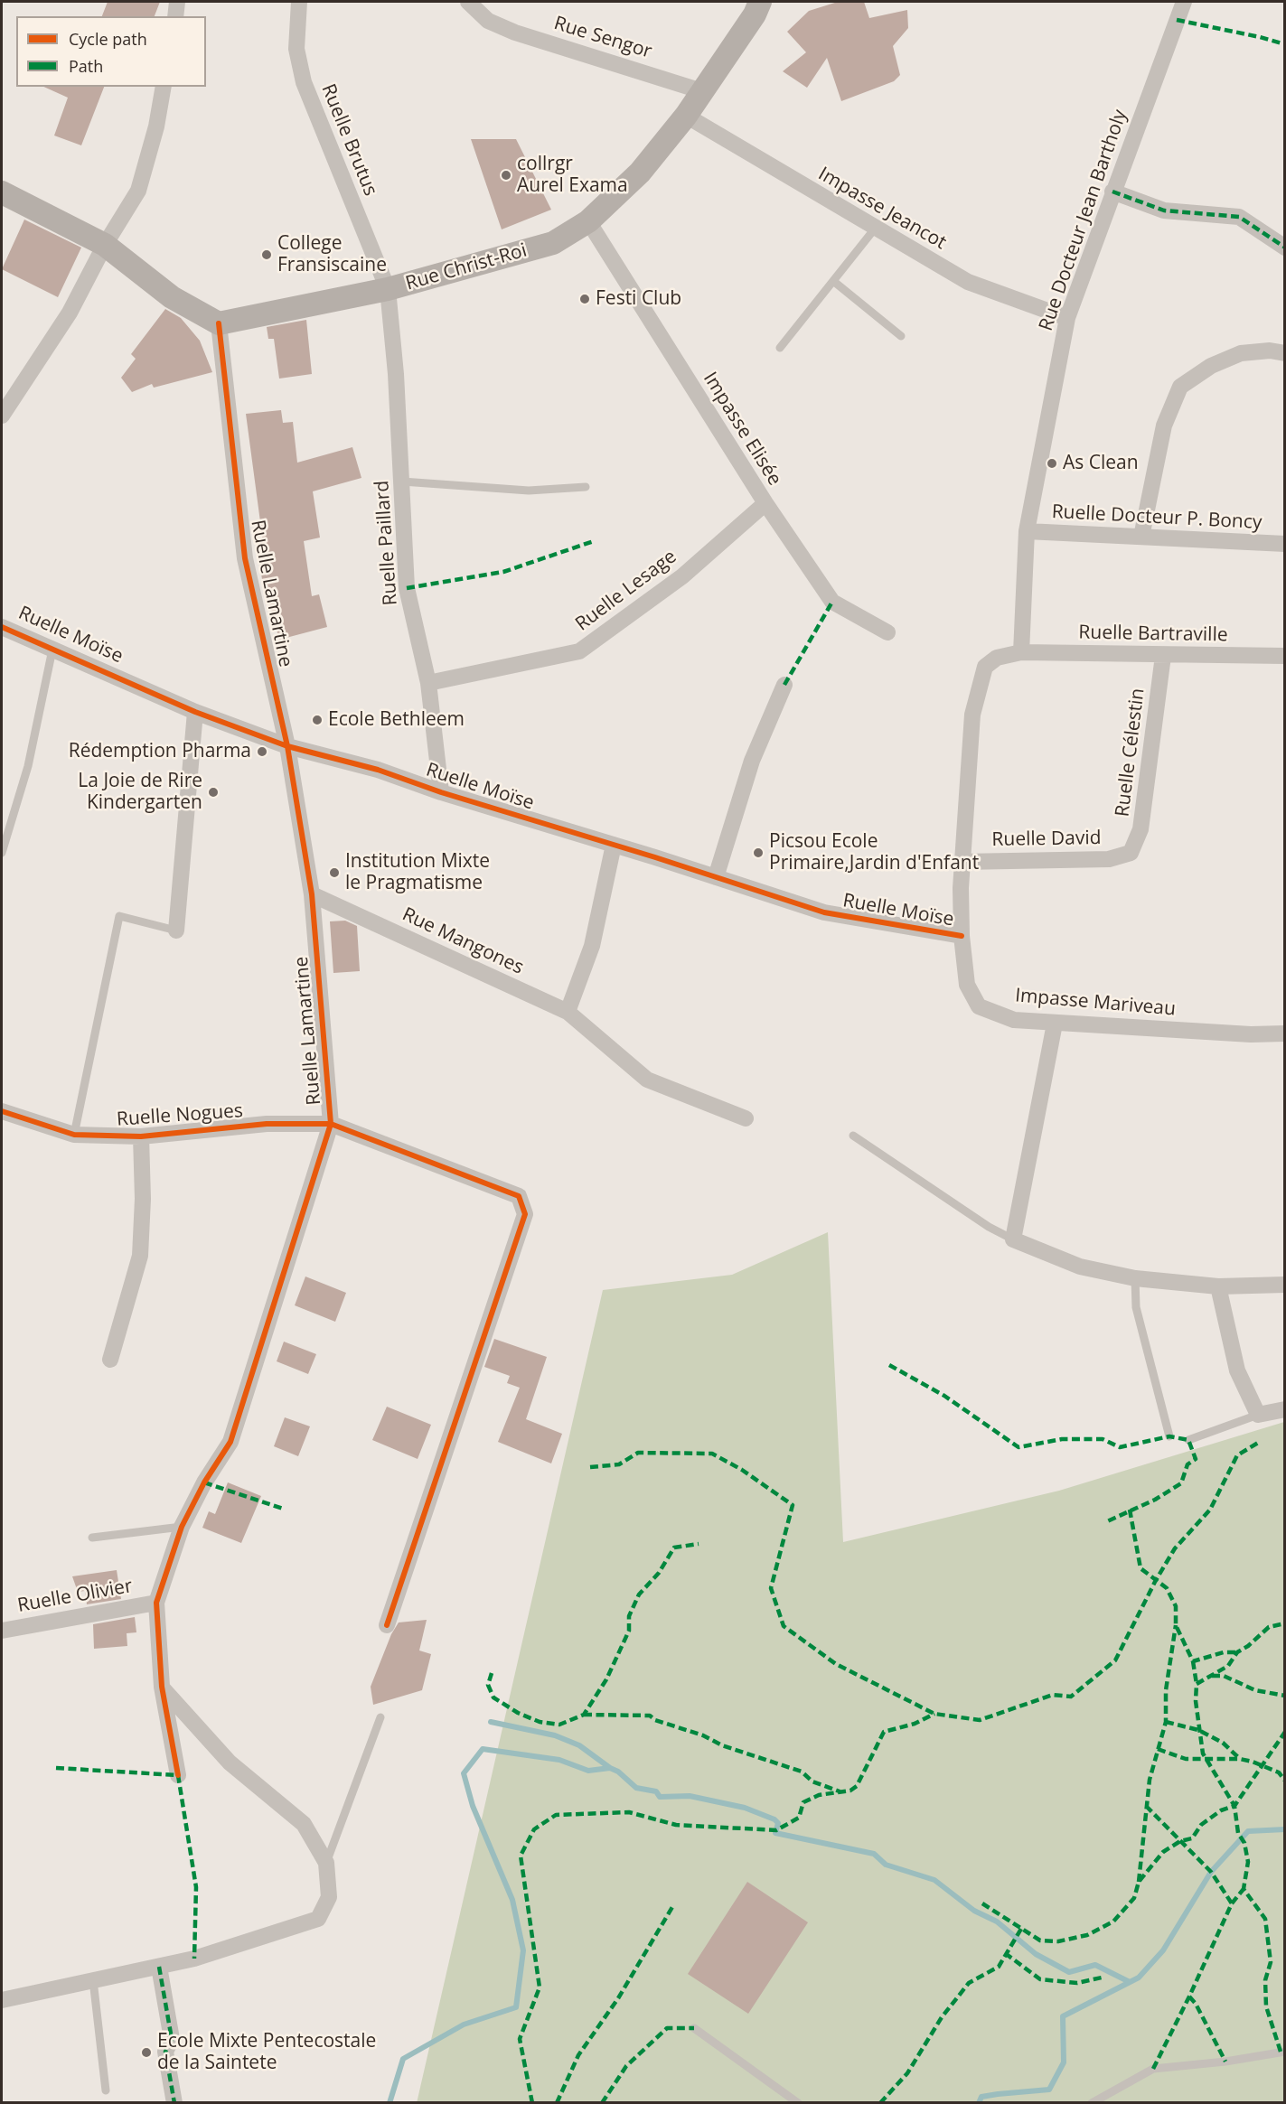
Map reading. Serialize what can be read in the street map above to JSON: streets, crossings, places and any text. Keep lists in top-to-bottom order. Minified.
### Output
{"streets":{"street":["Rue Sengor","Ruelle Brutus","Impasse Jeancot","Rue Docteur Jean Bartholy","Rue Christ-Roi","Impasse Elisée","Ruelle Docteur P. Boncy","Ruelle Paillard","Ruelle Lesage","Ruelle Lamartine","Ruelle Bartraville","Ruelle Moïse","Ruelle Célestin","Ruelle David","Rue Mangones","Impasse Mariveau","Ruelle Nogues","Ruelle Olivier"]},"crossings":[["Rue Sengor","Rue Christ-Roi"],["Ruelle Brutus","Rue Christ-Roi"],["Ruelle Brutus","Ruelle Paillard"],["Impasse Jeancot","Rue Docteur Jean Bartholy"],["Impasse Jeancot","Rue Christ-Roi"],["Rue Docteur Jean Bartholy","Ruelle Docteur P. Boncy"],["Rue Docteur Jean Bartholy","Ruelle Bartraville"],["Rue Christ-Roi","Impasse Elisée"],["Rue Christ-Roi","Ruelle Paillard"],["Rue Christ-Roi","Ruelle Lamartine"],["Impasse Elisée","Ruelle Lesage"],["Ruelle Paillard","Ruelle Lesage"],["Ruelle Paillard","Ruelle Moïse"],["Ruelle Lamartine","Ruelle Moïse"],["Ruelle Lamartine","Rue Mangones"],["Ruelle Lamartine","Ruelle Nogues"],["Ruelle Lamartine","Ruelle Olivier"],["Ruelle Bartraville","Ruelle Célestin"],["Ruelle Bartraville","Impasse Mariveau"],["Ruelle Moïse","Impasse Mariveau"],["Ruelle Célestin","Ruelle David"],["Ruelle David","Impasse Mariveau"]],"places":["collrgr Aurel Exama","College Fransiscaine","Festi Club","As Clean","Ecole Bethleem","Rédemption Pharma","La Joie de Rire Kindergarten","Picsou Ecole Primaire,Jardin d'Enfant","Institution Mixte le Pragmatisme","Ecole Mixte Pentecostale de la Saintete"],"legend":["Cycle path","Path"]}
